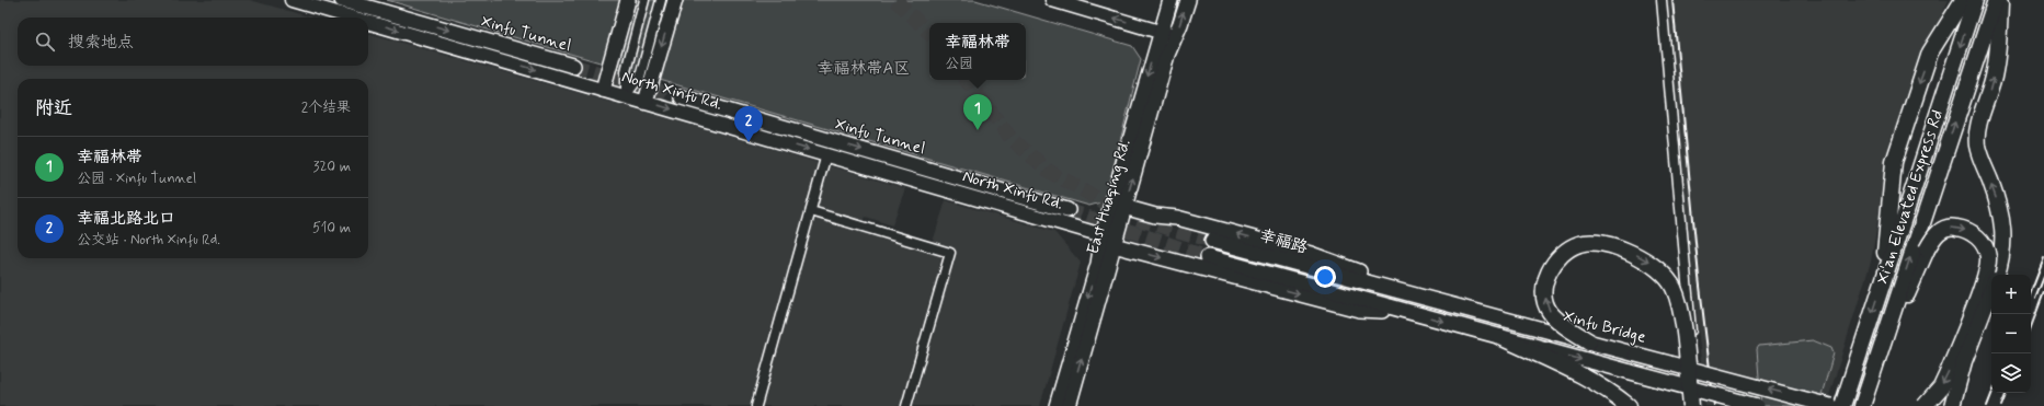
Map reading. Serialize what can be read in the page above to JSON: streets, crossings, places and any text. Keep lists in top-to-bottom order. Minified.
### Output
{"streets":{"highway":["Xi'an Elevated Express Rd"],"main road":["Xinfu Tunnel","North Xinfu Rd.","East Huaqing Rd.","幸福路","Xinfu Bridge"]},"crossings":[["North Xinfu Rd.","East Huaqing Rd."],["幸福路","Xinfu Bridge"]],"one_way":["Xinfu Tunnel","North Xinfu Rd."],"parks":["幸福林带A区"],"page":{"search":"搜索地点","popup":["幸福林带","公园"],"heading":["附近","2个结果"],"pins":["1","2"],"list":[{"mark":"1","name":"幸福林带","note":"公园 · Xinfu Tunnel","value":"320 m"},{"mark":"2","name":"幸福北路北口","note":"公交站 · North Xinfu Rd.","value":"510 m"}],"map_buttons":["+","−"]}}
